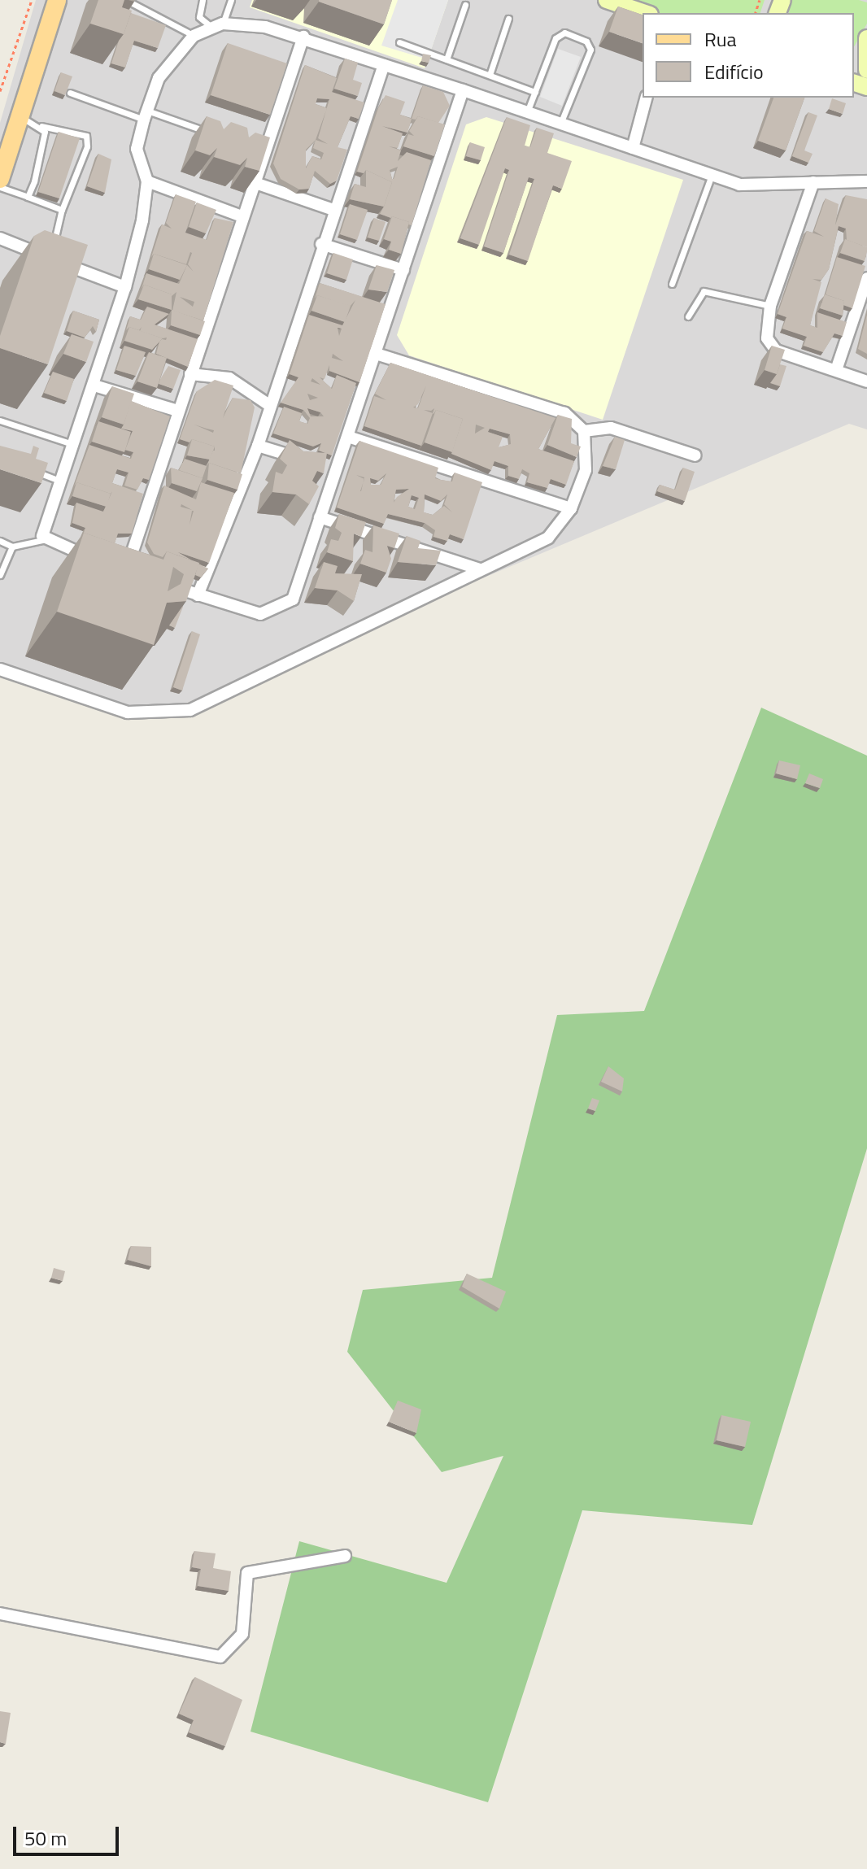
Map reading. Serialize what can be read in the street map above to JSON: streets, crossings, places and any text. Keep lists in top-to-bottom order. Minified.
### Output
{"legend":["Rua","Edifício"],"scale_bar":"50 m"}
